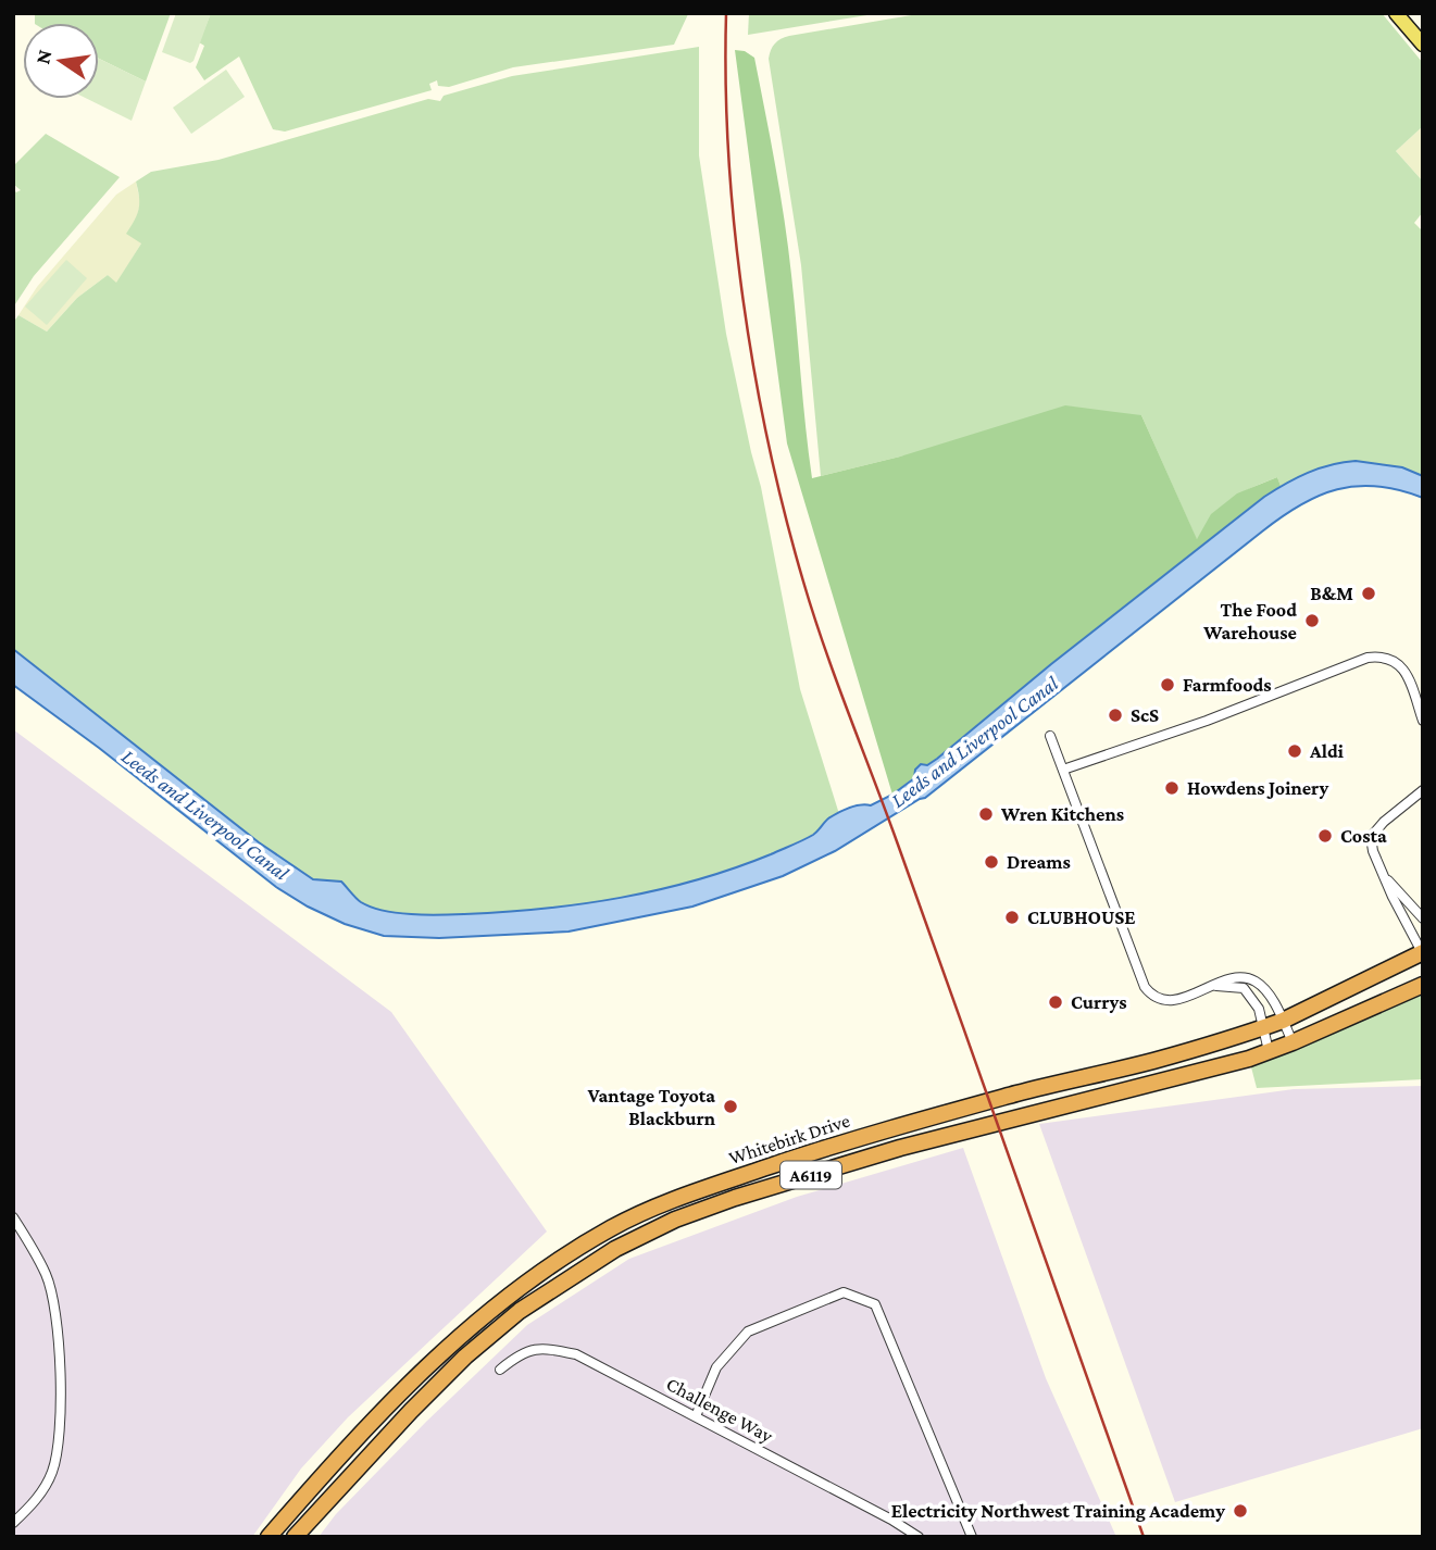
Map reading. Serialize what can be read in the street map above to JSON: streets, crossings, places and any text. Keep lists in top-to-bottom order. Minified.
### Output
{"streets":{"highway":["Whitebirk Drive","A6119"],"street":["Challenge Way"]},"water":["Leeds and Liverpool Canal"],"places":["B&M","The Food Warehouse","Farmfoods","ScS","Aldi","Howdens Joinery","Wren Kitchens","Costa","Dreams","CLUBHOUSE","Currys","Vantage Toyota Blackburn","Electricity Northwest Training Academy"],"north":"left"}
